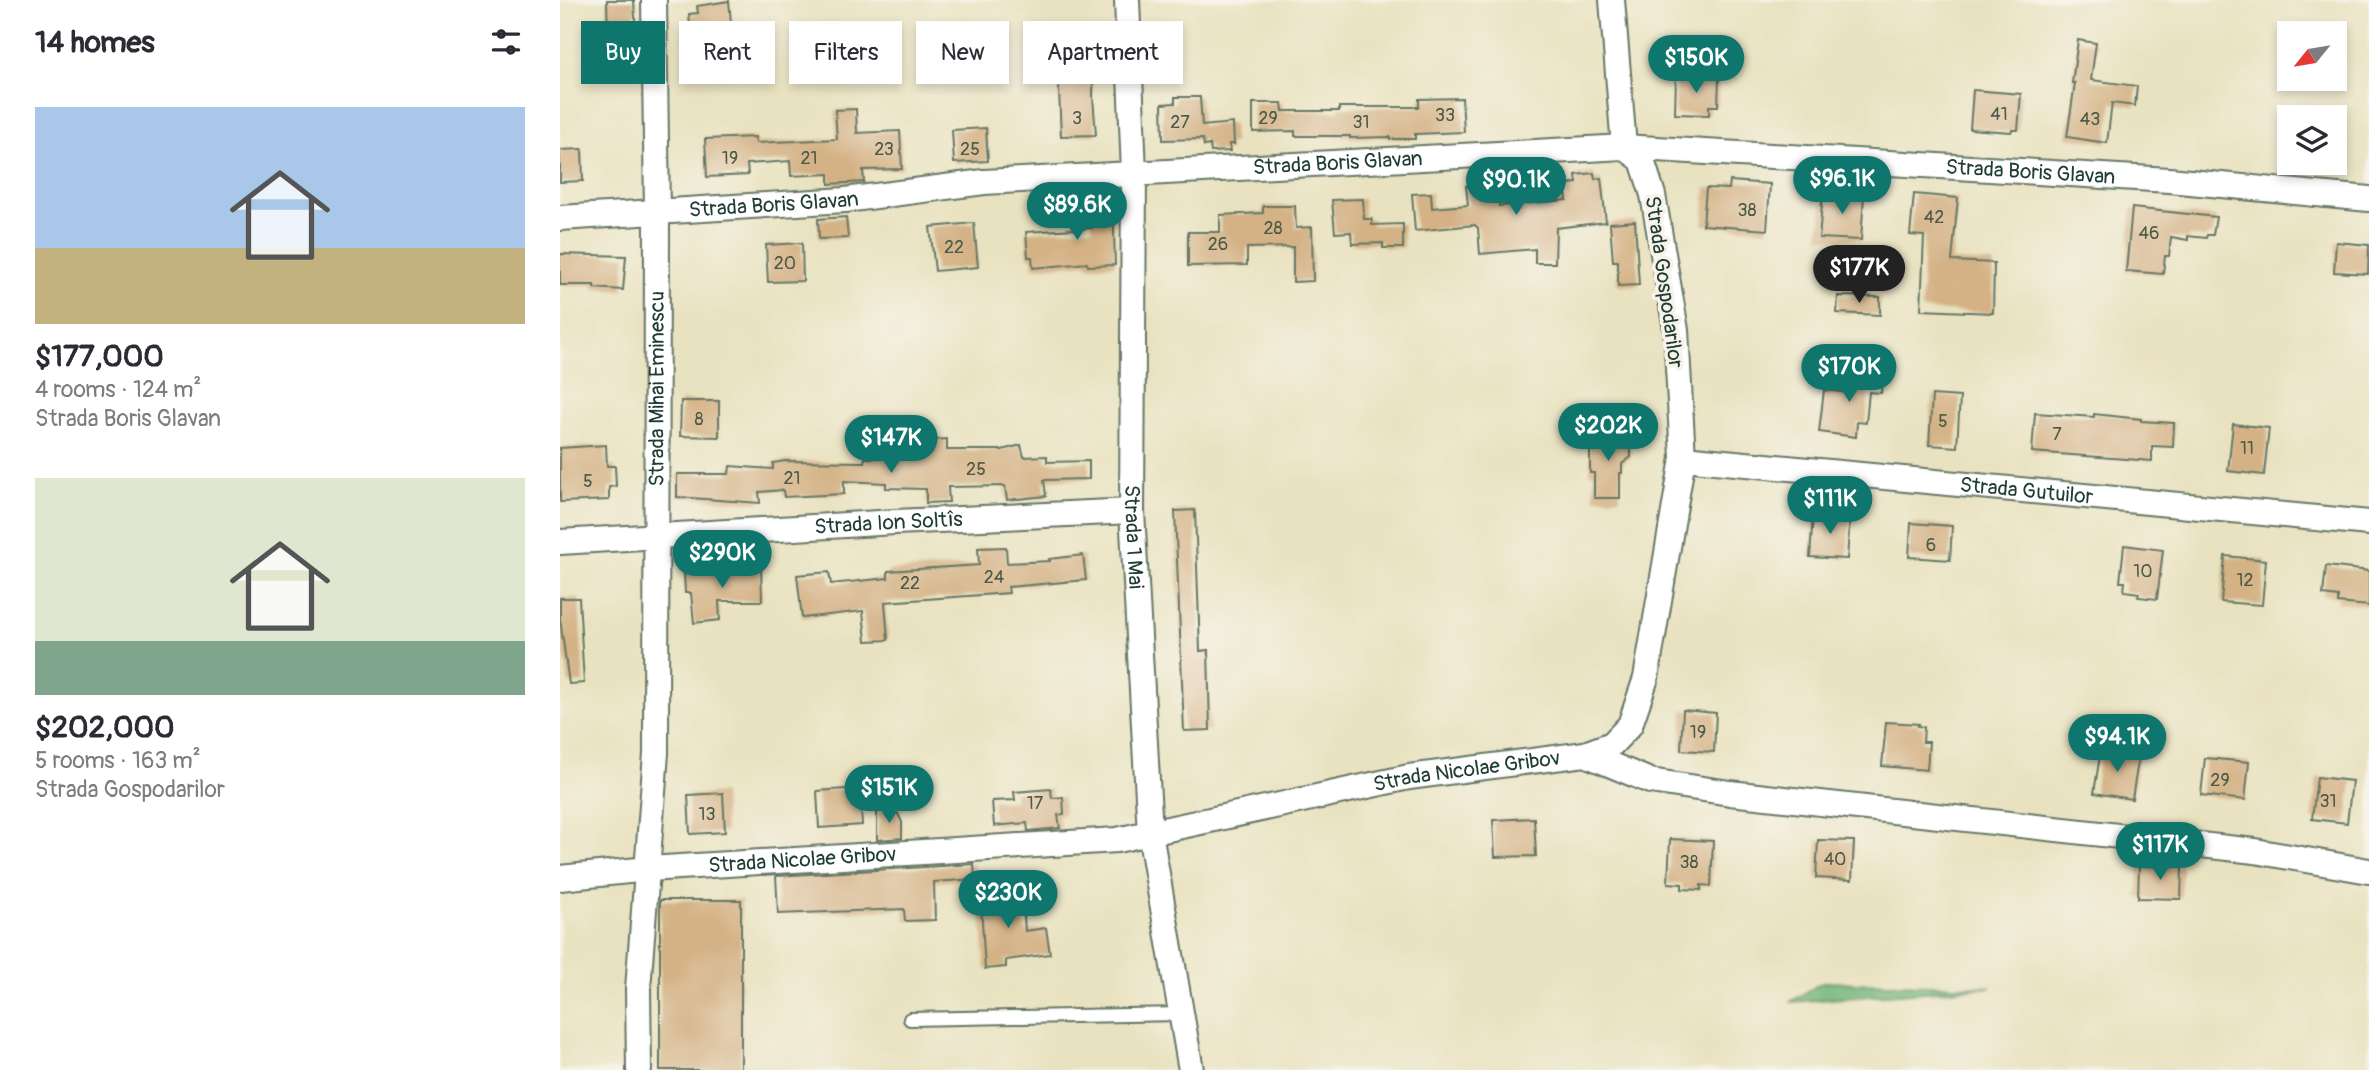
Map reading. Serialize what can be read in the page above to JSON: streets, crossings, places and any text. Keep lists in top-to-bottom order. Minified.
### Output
{"streets":{"street":["Strada Boris Glavan","Strada Gospodarilor","Strada Mihai Eminescu","Strada Gutuilor","Strada Ion Soltîs","Strada 1 Mai","Strada Nicolae Gribov"]},"crossings":[["Strada Boris Glavan","Strada Gospodarilor"],["Strada Boris Glavan","Strada Mihai Eminescu"],["Strada Boris Glavan","Strada 1 Mai"],["Strada Gospodarilor","Strada Gutuilor"],["Strada Gospodarilor","Strada Nicolae Gribov"],["Strada Mihai Eminescu","Strada Ion Soltîs"],["Strada Mihai Eminescu","Strada Nicolae Gribov"],["Strada Ion Soltîs","Strada 1 Mai"],["Strada 1 Mai","Strada Nicolae Gribov"]],"house_numbers":["41","33","3","29","43","27","31","23","25","19","21","38","42","28","46","26","22","20","8","5","7","11","25","21","5","6","10","24","12","22","19","29","31","17","13","40","38"],"north":"bottom left","page":{"heading":"14 homes","chip":["Buy","Rent","Filters","New","Apartment"],"price":["$150K","$96.1K","$90.1K","$89.6K","$177K","$170K","$202K","$147K","$111K","$290K","$94.1K","$151K","$117K","$230K"],"list":[{"name":"$177,000","note":"4 rooms · 124 m² · Strada Boris Glavan"},{"name":"$202,000","note":"5 rooms · 163 m² · Strada Gospodarilor"}]}}
